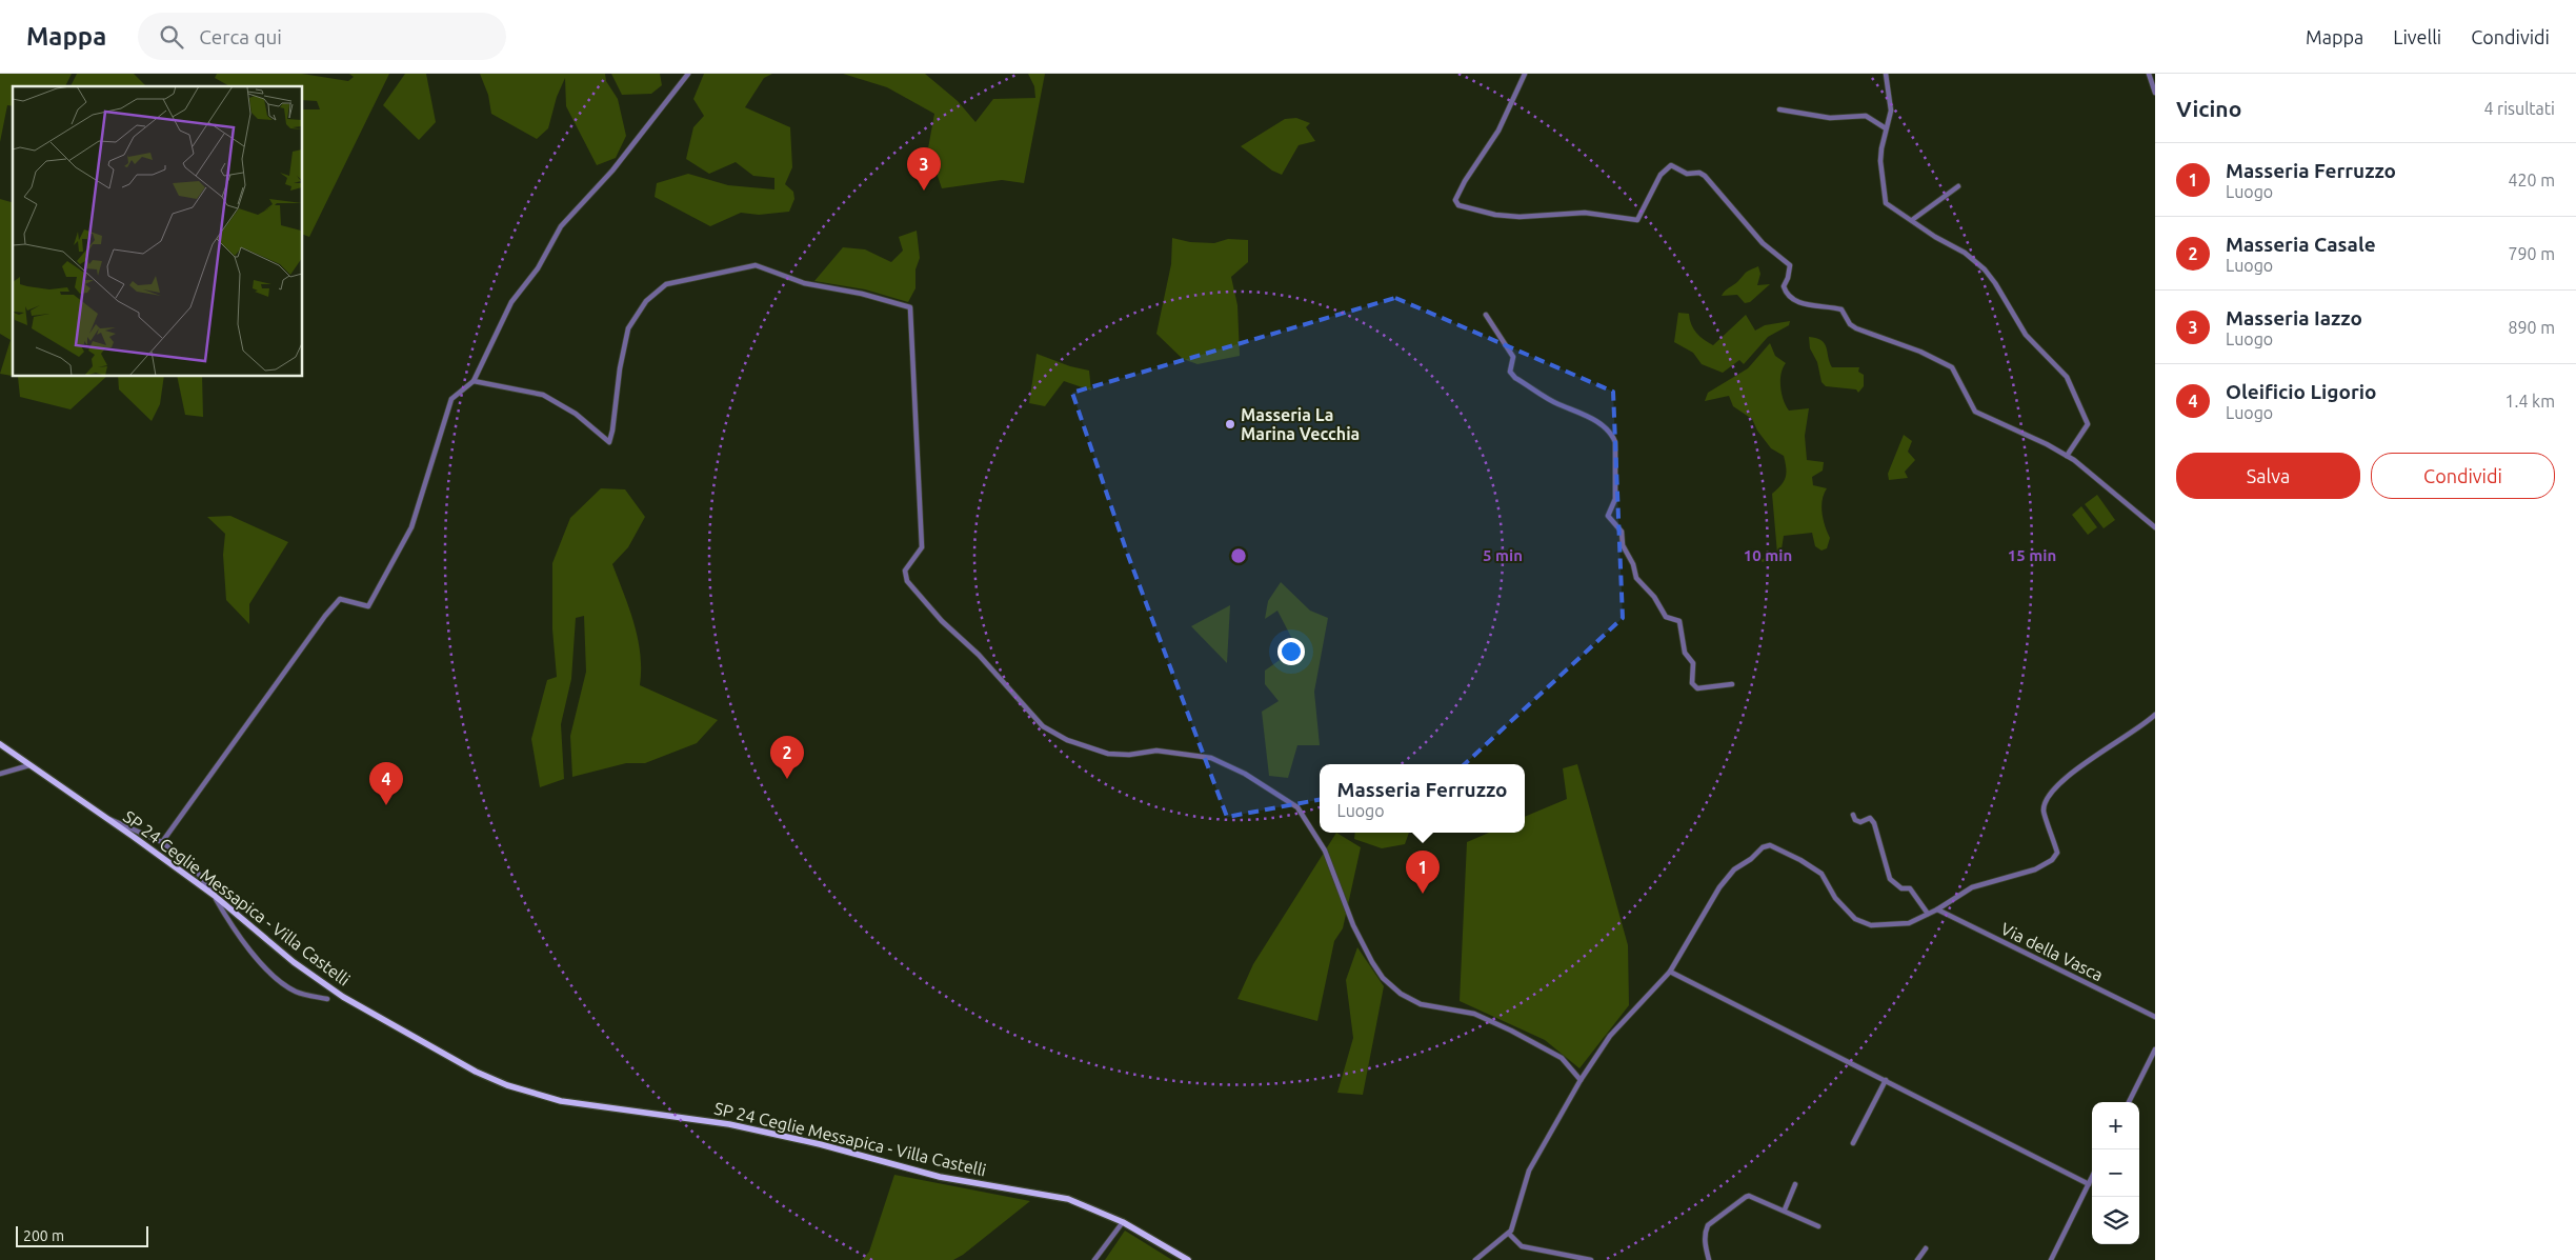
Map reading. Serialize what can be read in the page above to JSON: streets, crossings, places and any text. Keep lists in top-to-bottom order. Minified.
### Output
{"streets":{"main road":["SP 24 Ceglie Messapica - Villa Castelli"],"street":["Via della Vasca"]},"places":["Masseria La Marina Vecchia"],"scale_bar":"200 m","page":{"header":"Mappa","search":"Cerca qui","nav":["Mappa","Livelli","Condividi"],"heading":["Vicino","4 risultati"],"list":[{"mark":"1","name":"Masseria Ferruzzo","note":"Luogo","value":"420 m"},{"mark":"2","name":"Masseria Casale","note":"Luogo","value":"790 m"},{"mark":"3","name":"Masseria Iazzo","note":"Luogo","value":"890 m"},{"mark":"4","name":"Oleificio Ligorio","note":"Luogo","value":"1.4 km"}],"pins":["3","2","4","1"],"buttons":["Salva","Condividi"],"popup":["Masseria Ferruzzo","Luogo"],"map_buttons":["+","−"],"scale":"200 m"},"rings":["5 min","10 min","15 min"]}
